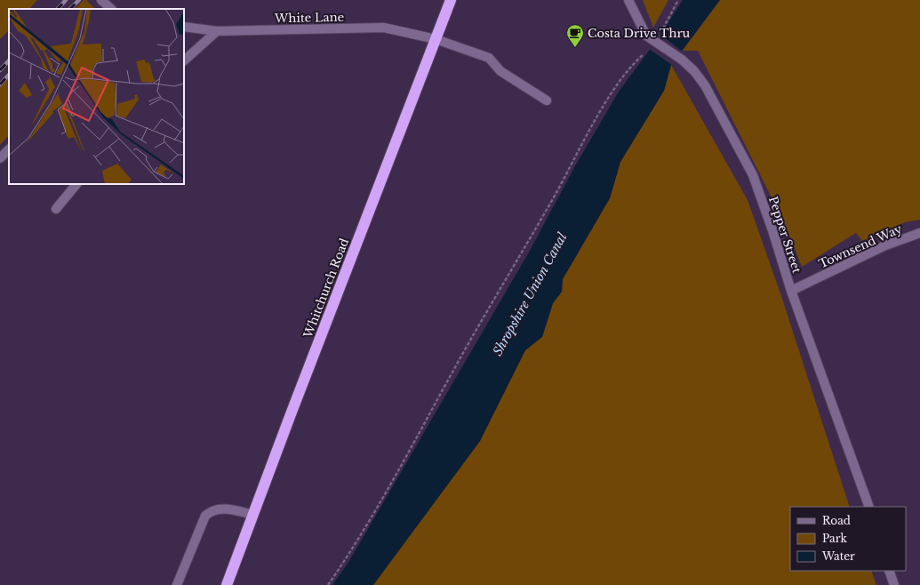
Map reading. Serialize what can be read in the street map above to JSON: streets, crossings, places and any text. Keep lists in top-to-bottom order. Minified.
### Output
{"streets":{"highway":["Whitchurch Road"],"street":["White Lane","Pepper Street","Townsend Way"]},"crossings":[["White Lane","Whitchurch Road"],["Pepper Street","Townsend Way"]],"water":["Shropshire Union Canal"],"places":{"cafe":["Costa Drive Thru"]},"legend":["Road","Park","Water"]}
